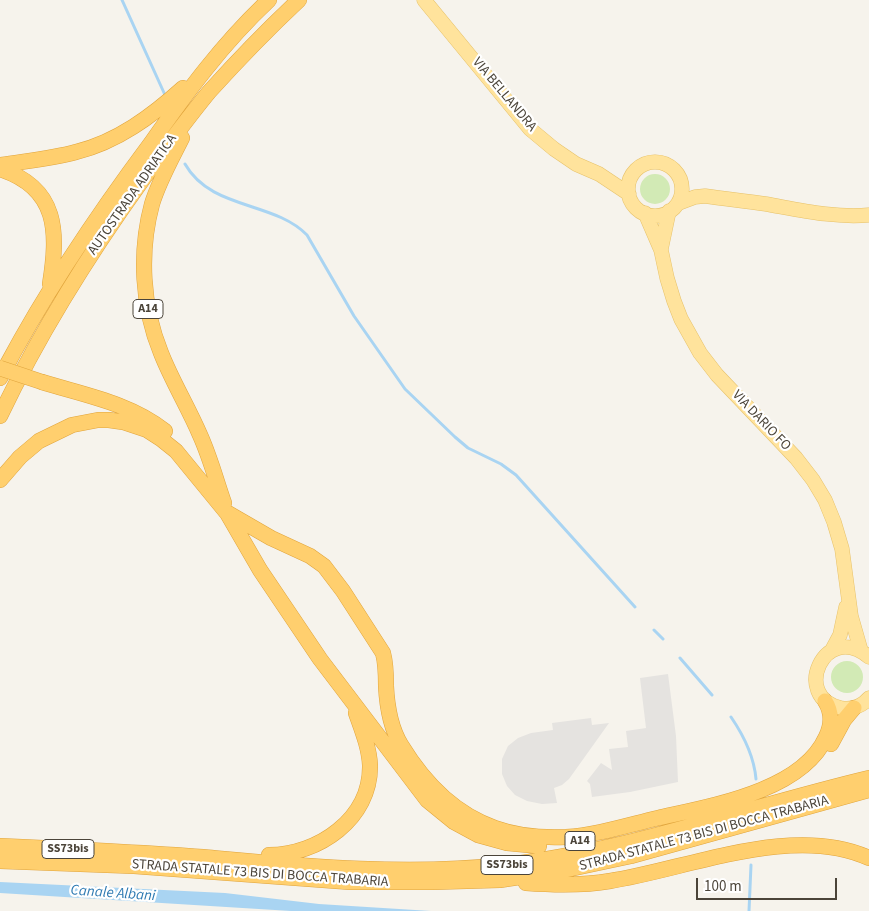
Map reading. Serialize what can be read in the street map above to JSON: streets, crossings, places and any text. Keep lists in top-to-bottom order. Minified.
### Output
{"streets":{"highway":["AUTOSTRADA ADRIATICA","A14","STRADA STATALE 73 BIS DI BOCCA TRABARIA","SS73bis"],"main road":["VIA BELLANDRA","VIA DARIO FO"]},"crossings":[["VIA BELLANDRA","VIA DARIO FO"],["AUTOSTRADA ADRIATICA","A14"],["A14","VIA DARIO FO"]],"water":["Canale Albani"],"scale_bar":"100 m"}
